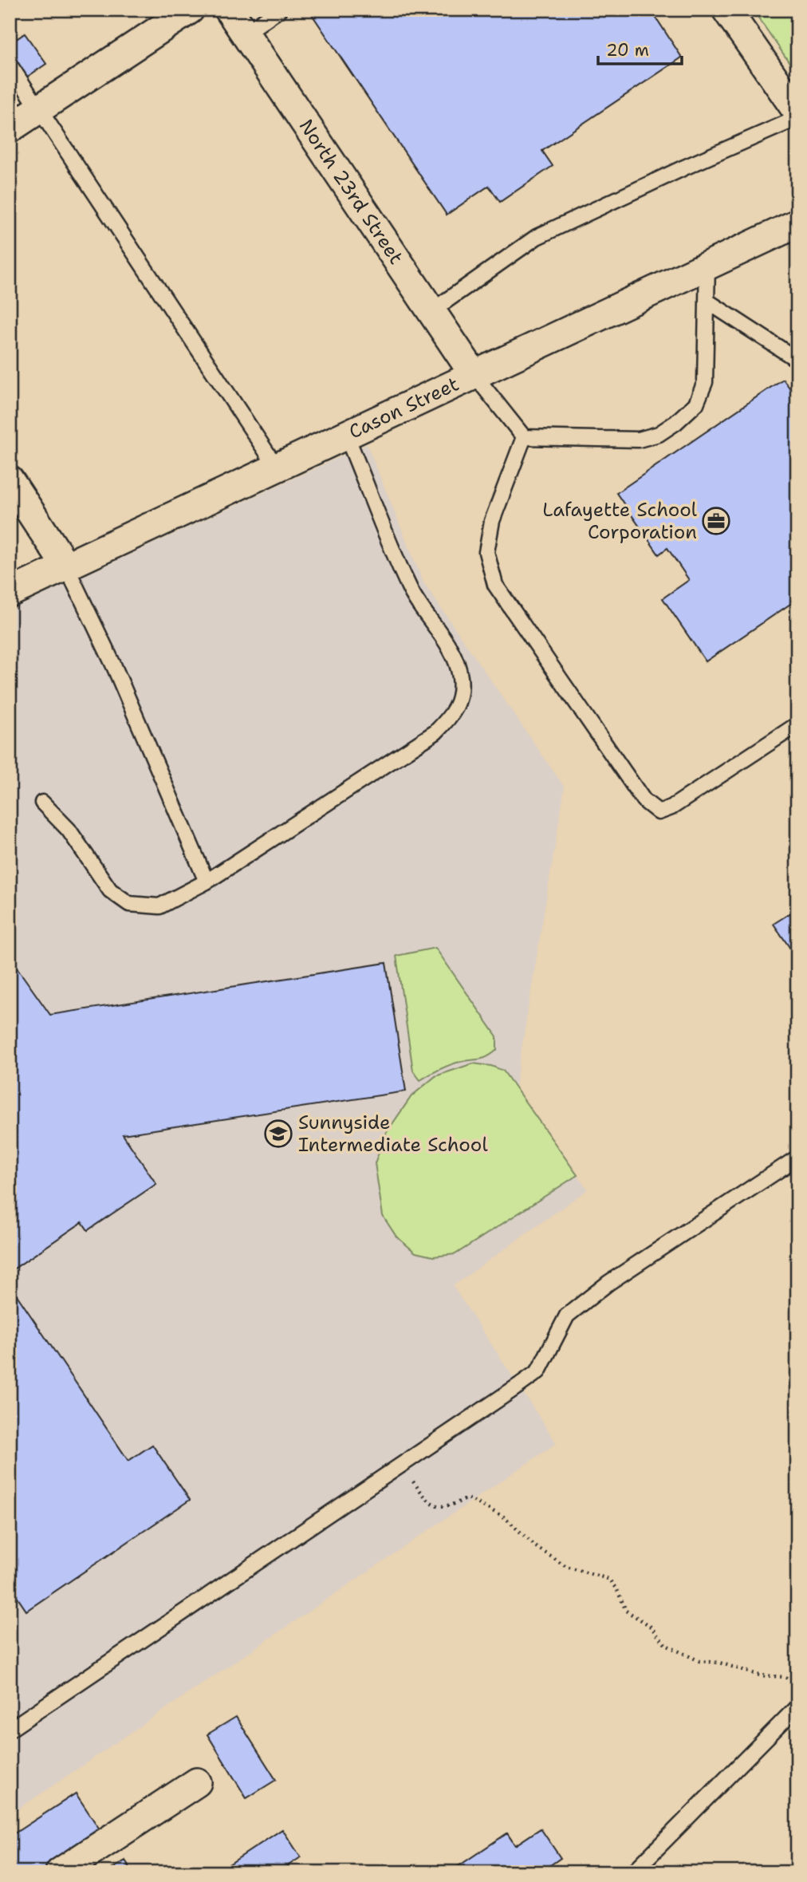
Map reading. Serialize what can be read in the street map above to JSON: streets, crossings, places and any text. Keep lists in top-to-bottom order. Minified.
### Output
{"streets":{"street":["North 23rd Street","Cason Street"]},"crossings":[["North 23rd Street","Cason Street"]],"places":{"office":["Lafayette School Corporation"],"school or university":["Sunnyside Intermediate School"]},"scale_bar":"20 m"}
